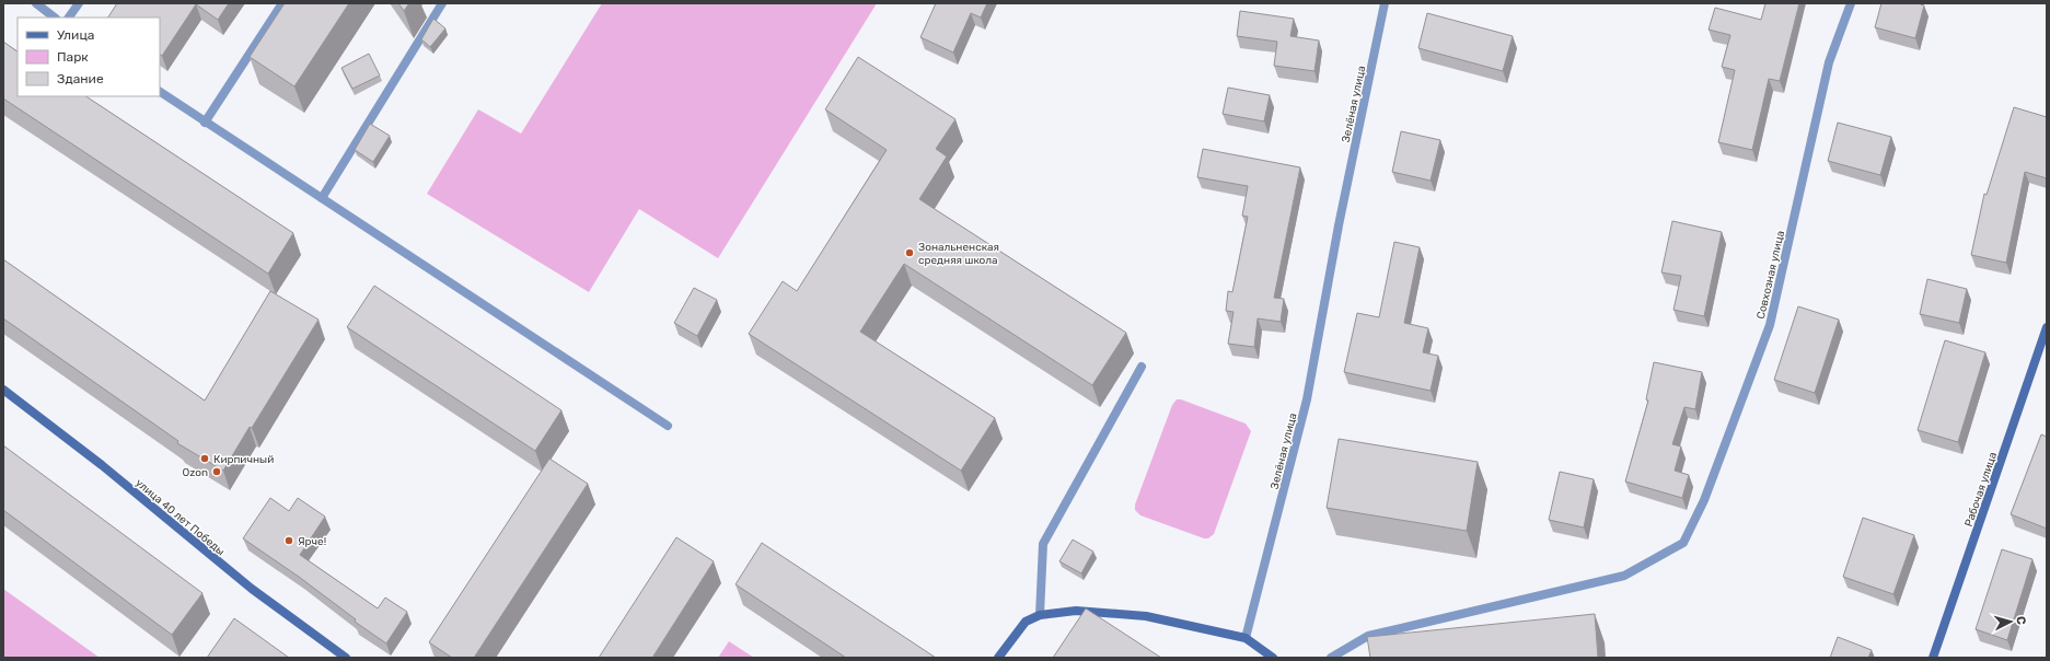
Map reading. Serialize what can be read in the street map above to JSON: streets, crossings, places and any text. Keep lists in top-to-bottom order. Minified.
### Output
{"streets":{"street":["Зелёная улица","Совхозная улица","Рабочая улица","улица 40 лет Победы"]},"places":["Зональненская средняя школа","Кирпичный","Ozon","Ярче!"],"legend":["Улица","Парк","Здание"],"north":"right"}
